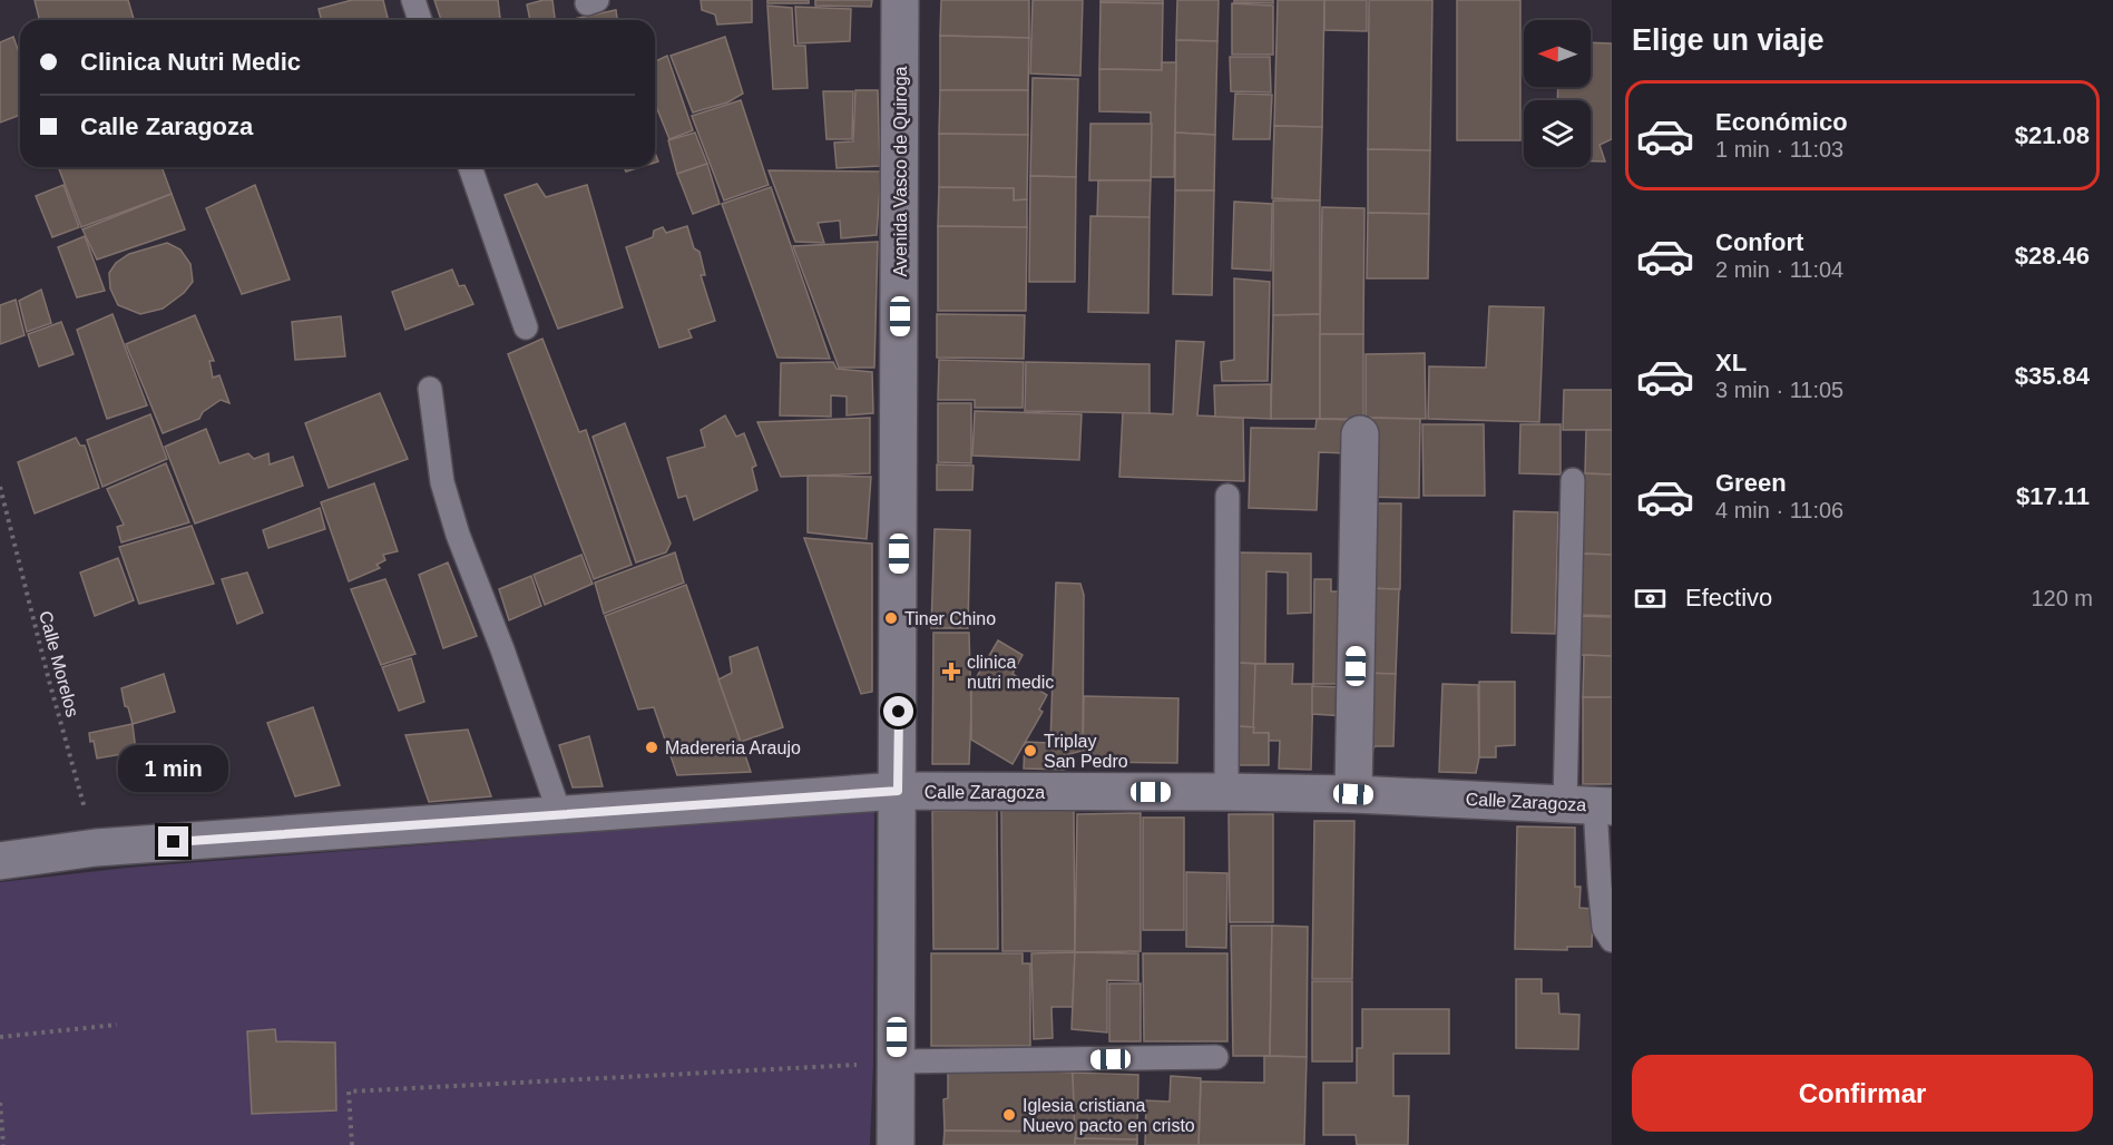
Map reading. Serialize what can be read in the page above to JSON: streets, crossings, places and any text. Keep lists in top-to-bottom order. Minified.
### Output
{"streets":{"street":["Avenida Vasco de Quiroga","Calle Zaragoza"],"path":["Calle Morelos"]},"crossings":[["Avenida Vasco de Quiroga","Calle Zaragoza"],["Calle Morelos","Calle Zaragoza"]],"places":{"other":["Tiner Chino","Madereria Araujo","Triplay San Pedro","Iglesia cristiana Nuevo pacto en cristo"],"health":["clinica nutri medic"]},"north":"left","page":{"heading":"Elige un viaje","banner":["Clinica Nutri Medic","Calle Zaragoza"],"list":[{"name":"Económico","note":"1 min · 11:03","value":"$21.08"},{"name":"Confort","note":"2 min · 11:04","value":"$28.46"},{"name":"XL","note":"3 min · 11:05","value":"$35.84"},{"name":"Green","note":"4 min · 11:06","value":"$17.11"}],"pay":["Efectivo","120 m"],"bubble":"1 min","buttons":"Confirmar"}}
